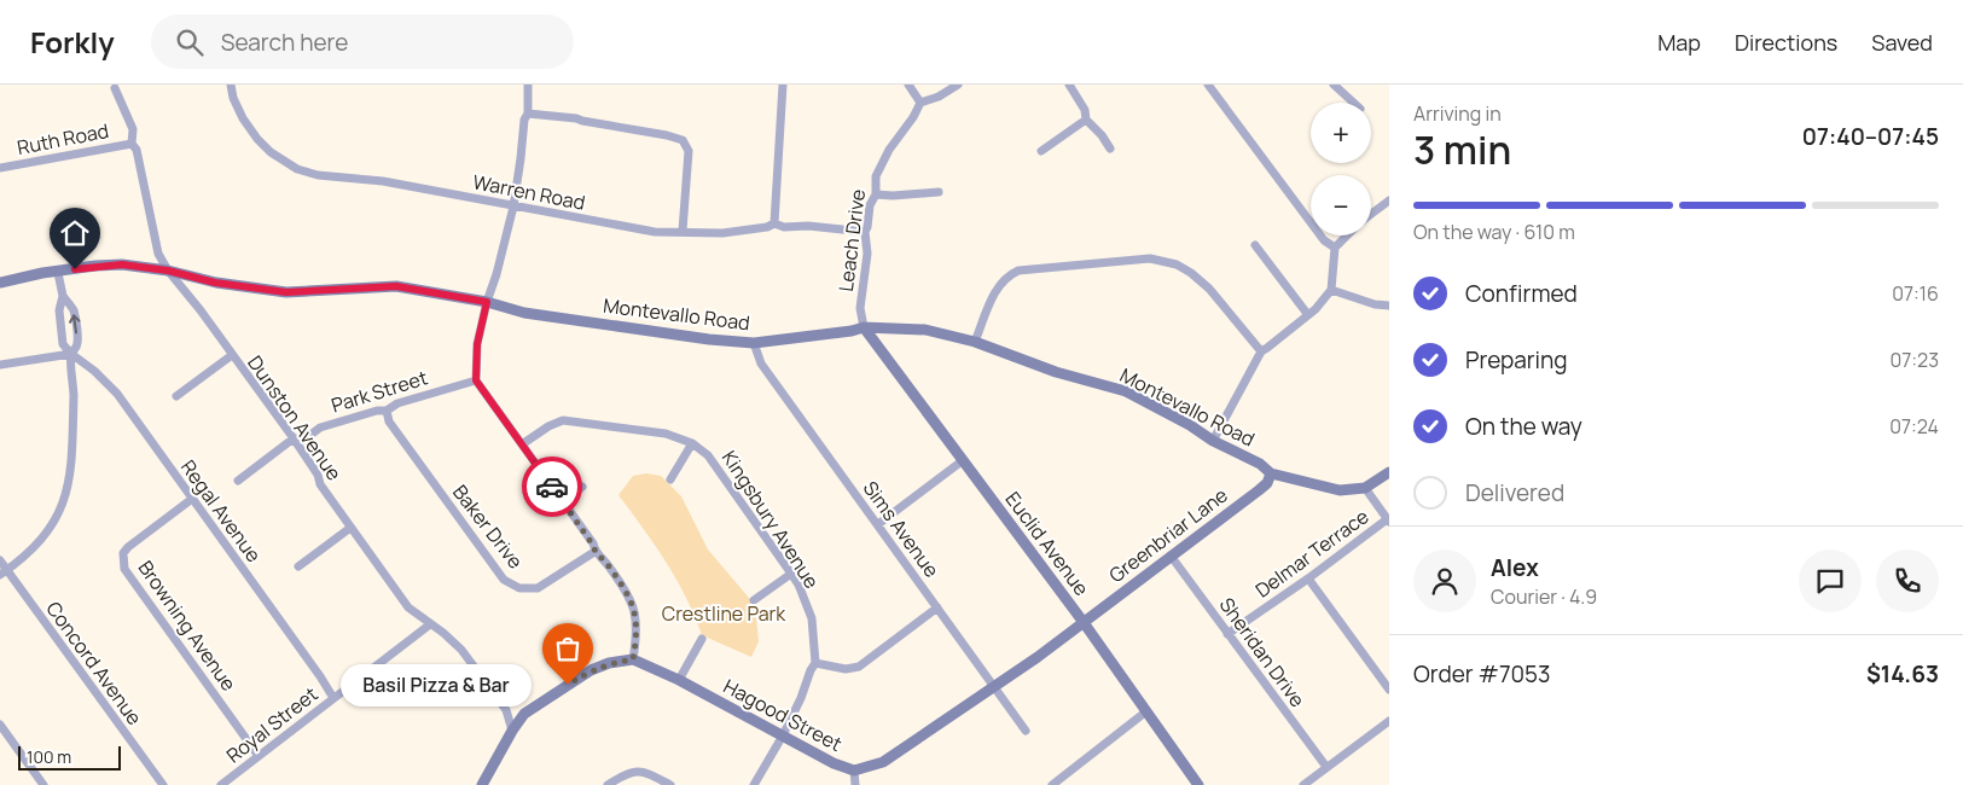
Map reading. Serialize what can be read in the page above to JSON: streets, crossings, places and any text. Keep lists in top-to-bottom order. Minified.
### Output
{"streets":{"street":["Ruth Road","Warren Road","Leach Drive","Montevallo Road","Park Street","Dunston Avenue","Regal Avenue","Kingsbury Avenue","Baker Drive","Sims Avenue","Greenbriar Lane","Euclid Avenue","Delmar Terrace","Browning Avenue","Sheridan Drive","Concord Avenue","Hagood Street","Royal Street"]},"crossings":[["Ruth Road","Dunston Avenue"],["Warren Road","Leach Drive"],["Leach Drive","Montevallo Road"],["Leach Drive","Euclid Avenue"],["Montevallo Road","Dunston Avenue"],["Montevallo Road","Sims Avenue"],["Montevallo Road","Greenbriar Lane"],["Montevallo Road","Euclid Avenue"],["Park Street","Dunston Avenue"],["Park Street","Baker Drive"],["Dunston Avenue","Royal Street"],["Regal Avenue","Browning Avenue"],["Regal Avenue","Royal Street"],["Kingsbury Avenue","Hagood Street"],["Sims Avenue","Hagood Street"],["Greenbriar Lane","Euclid Avenue"],["Greenbriar Lane","Sheridan Drive"],["Greenbriar Lane","Hagood Street"],["Euclid Avenue","Hagood Street"],["Delmar Terrace","Sheridan Drive"],["Browning Avenue","Royal Street"]],"parks":["Crestline Park"],"places":["Basil Pizza & Bar"],"scale_bar":"100 m","page":{"header":"Forkly","search":"Search here","nav":["Map","Directions","Saved"],"heading":["3 min","Arriving in","07:40–07:45"],"panel":["Alex","Courier · 4.9","Order #7053","$14.63"],"map_buttons":["+","−"],"bar":"On the way · 610 m","list":[["Confirmed","07:16"],["Preparing","07:23"],["On the way","07:24"],"Delivered"],"bubble":"Basil Pizza & Bar","scale":"100 m"}}
